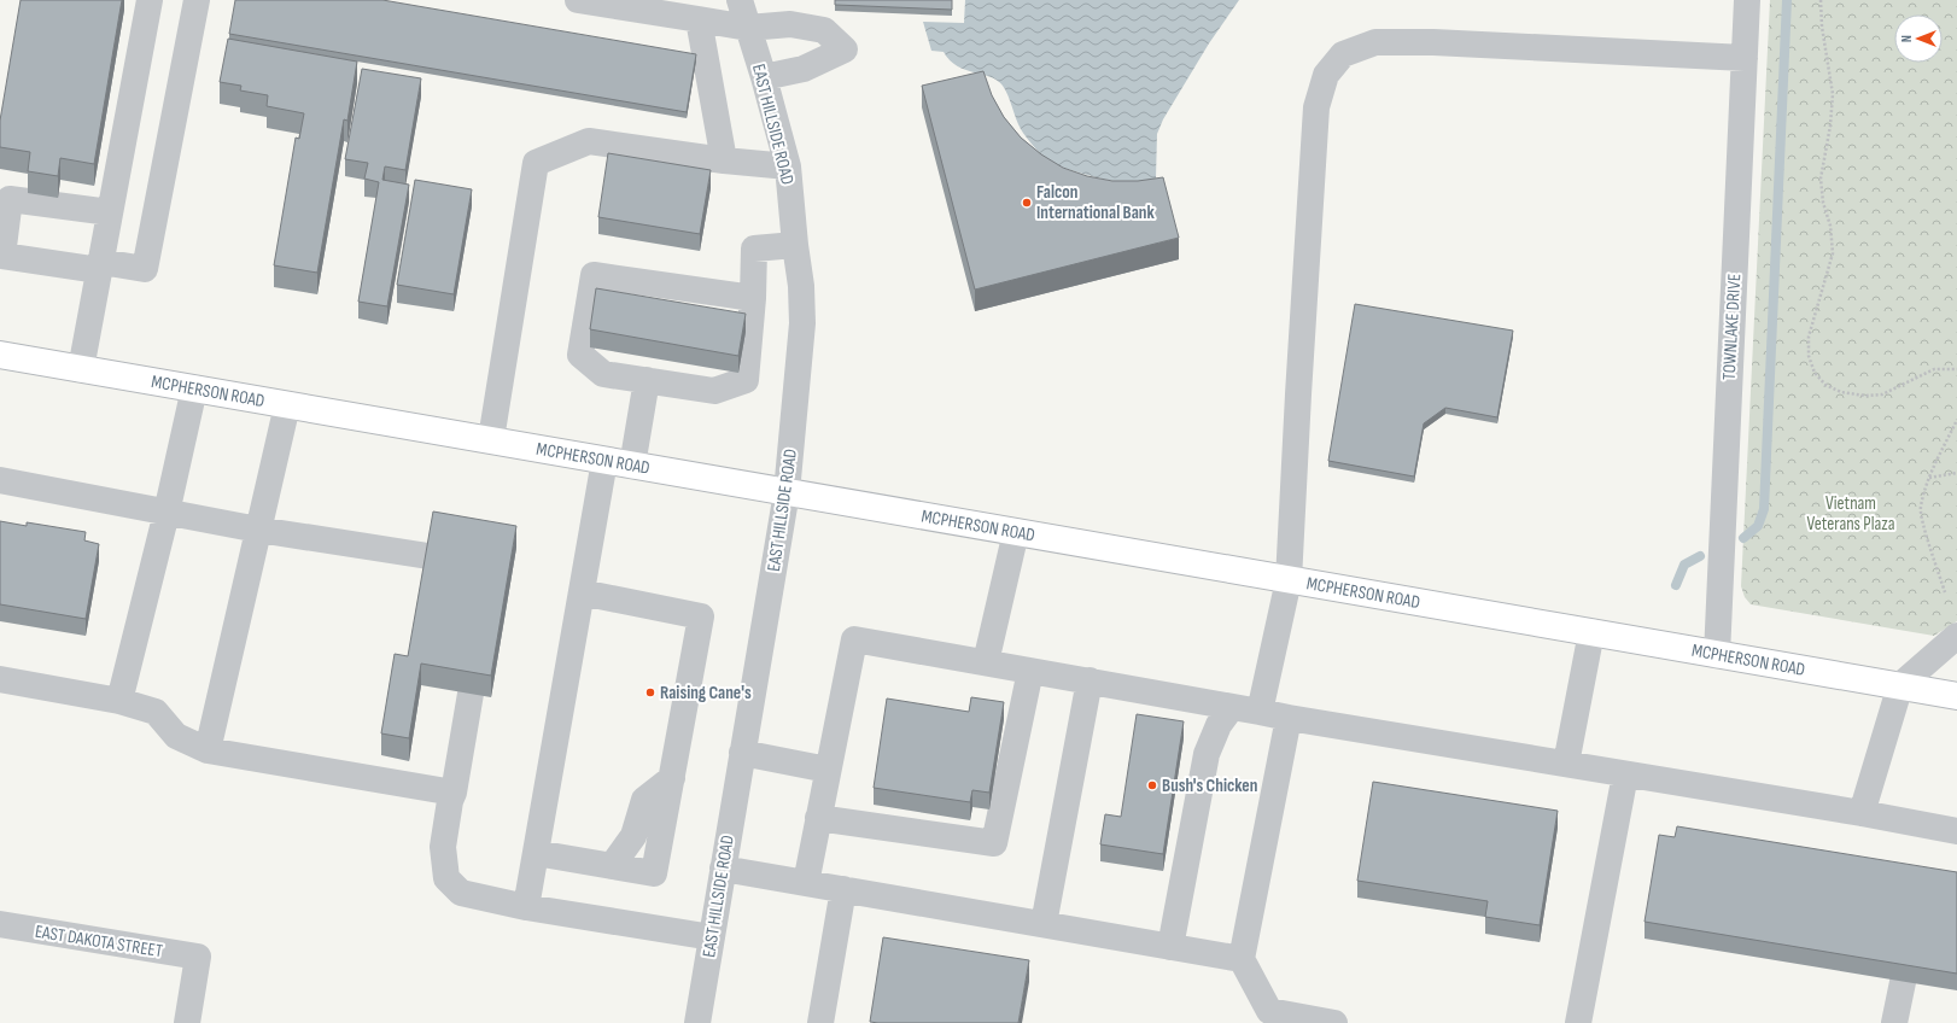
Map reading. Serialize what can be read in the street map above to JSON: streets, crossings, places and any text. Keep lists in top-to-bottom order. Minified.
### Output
{"streets":{"main road":["MCPHERSON ROAD"],"street":["EAST HILLSIDE ROAD","TOWNLAKE DRIVE","EAST DAKOTA STREET"]},"crossings":[["EAST HILLSIDE ROAD","MCPHERSON ROAD"],["TOWNLAKE DRIVE","MCPHERSON ROAD"]],"parks":["Vietnam Veterans Plaza"],"places":["Falcon International Bank","Raising Cane's","Bush's Chicken"],"north":"left"}
